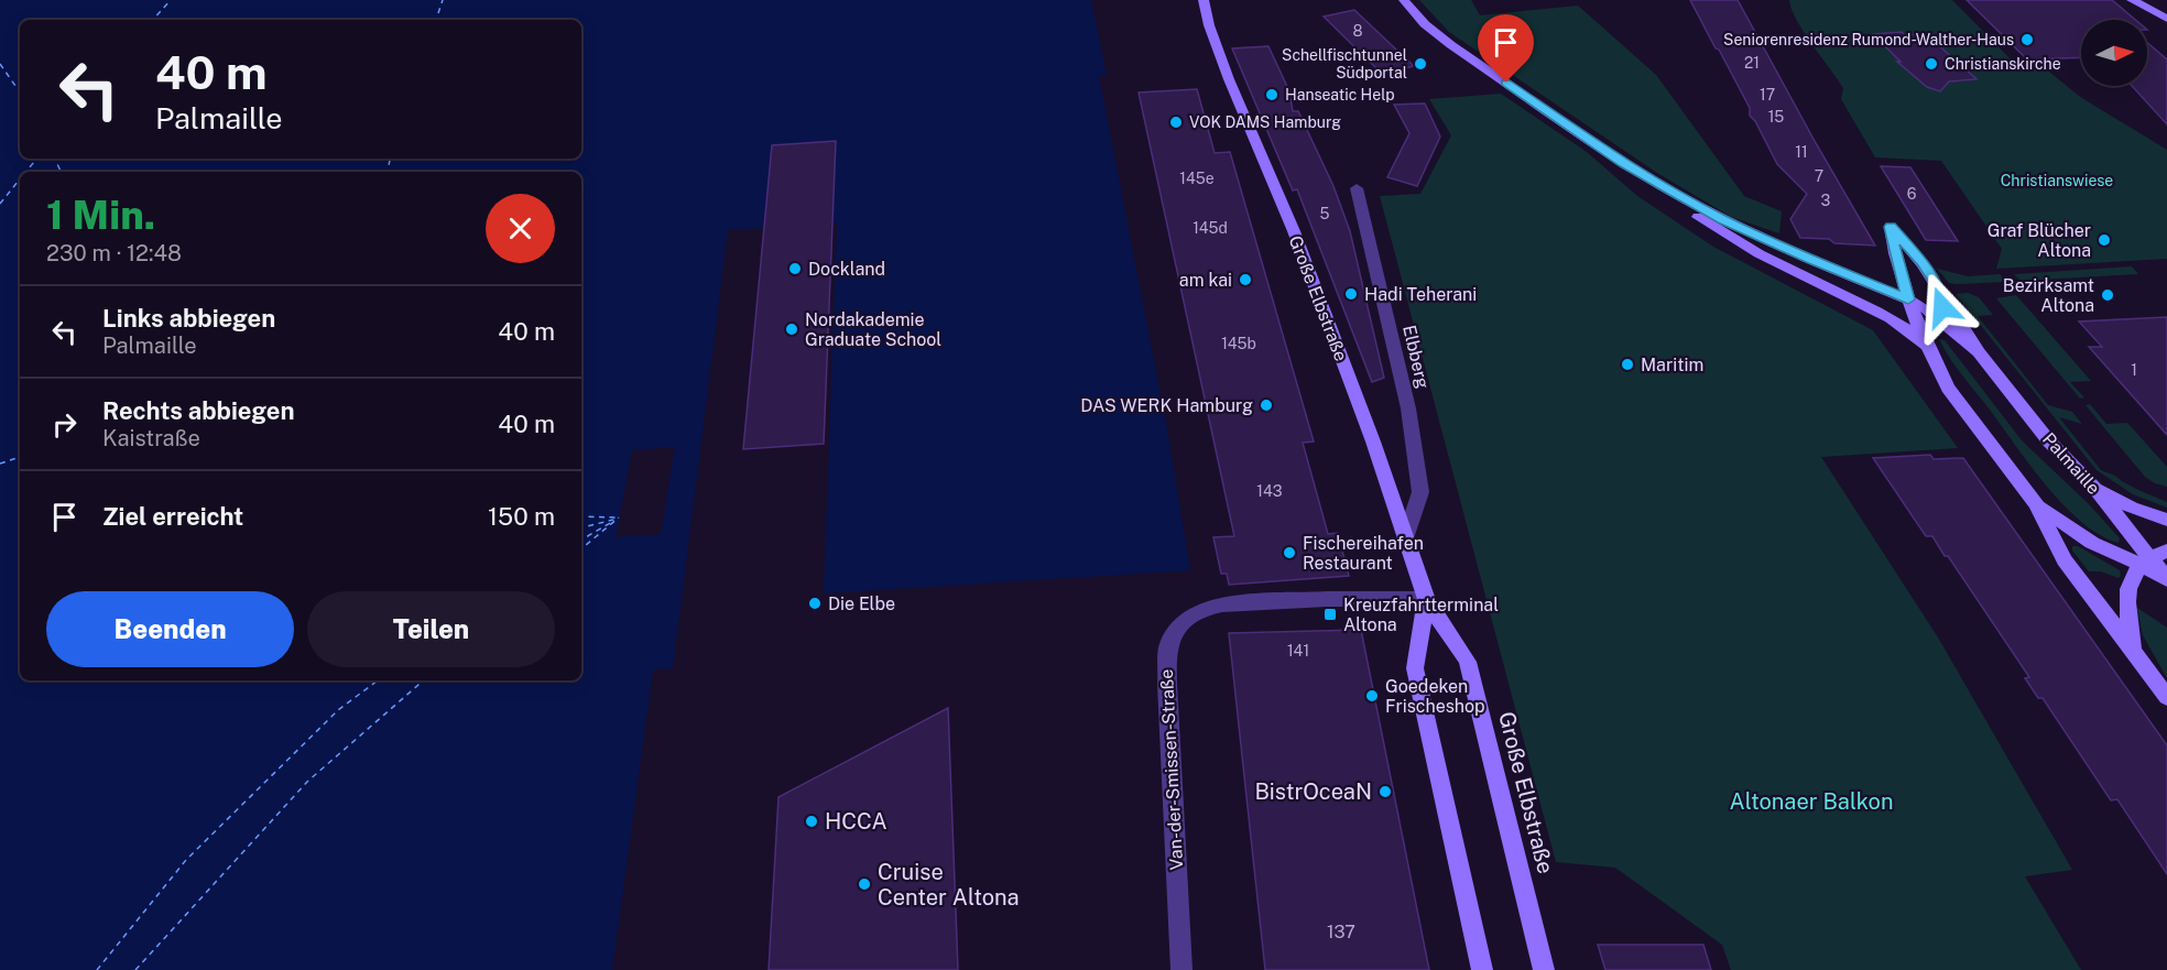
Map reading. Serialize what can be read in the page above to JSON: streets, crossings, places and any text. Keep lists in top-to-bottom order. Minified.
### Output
{"streets":{"street":["Große Elbstraße","Elbberg","Palmaille","Van-der-Smissen-Straße"]},"crossings":[["Große Elbstraße","Elbberg"],["Große Elbstraße","Van-der-Smissen-Straße"]],"parks":["Christianswiese","Altonaer Balkon"],"places":{"other":["Seniorenresidenz Rumond-Walther-Haus","Schellfischtunnel Südportal","Christianskirche","Hanseatic Help","VOK DAMS Hamburg","Graf Blücher Altona","Dockland","am kai","Hadi Teherani","Bezirksamt Altona","Nordakademie Graduate School","Maritim","DAS WERK Hamburg","Fischereihafen Restaurant","Die Elbe","Goedeken Frischeshop","BistrOceaN","HCCA","Cruise Center Altona"],"transit":["Kreuzfahrtterminal Altona"]},"house_numbers":["8","21","17","15","11","7","145e","6","3","5","145d","145b","1","143","141","137"],"north":"right","page":{"turn":["40 m","Palmaille"],"heading":["1 Min.","230 m · 12:48"],"list":[{"name":"Links abbiegen","note":"Palmaille","value":"40 m"},{"name":"Rechts abbiegen","note":"Kaistraße","value":"40 m"},{"name":"Ziel erreicht","value":"150 m"}],"buttons":["Beenden","Teilen"]}}
